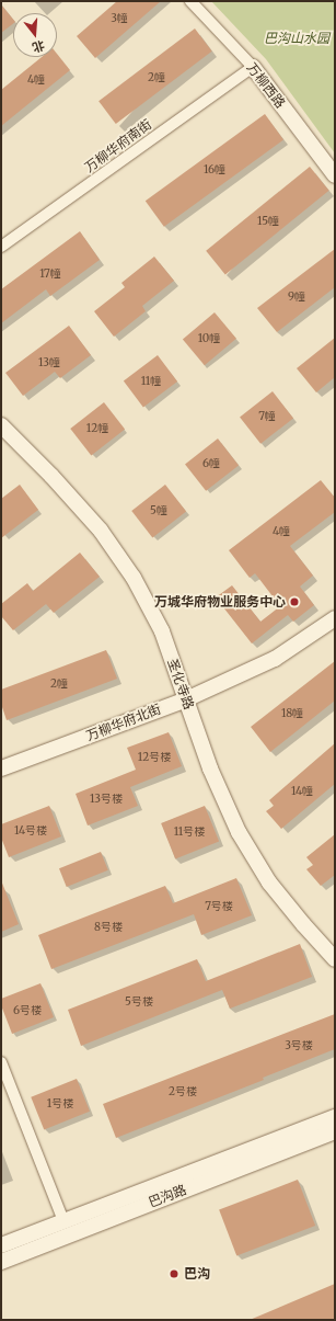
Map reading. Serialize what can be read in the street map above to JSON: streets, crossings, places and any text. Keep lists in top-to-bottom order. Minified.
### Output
{"streets":{"street":["万柳西路","万柳华府南街","圣化寺路","万柳华府北街","巴沟路"]},"crossings":[["万柳西路","万柳华府南街"],["圣化寺路","万柳华府北街"]],"parks":["巴沟山水园"],"places":["万城华府物业服务中心","巴沟"],"house_numbers":["3幢","2幢","4幢","16幢","15幢","17幢","9幢","10幢","13幢","11幢","7幢","12幢","6幢","5幢","4幢","2幢","18幢","12号楼","14幢","13号楼","14号楼","11号楼","7号楼","8号楼","5号楼","6号楼","3号楼","2号楼","1号楼"],"north":"bottom"}
